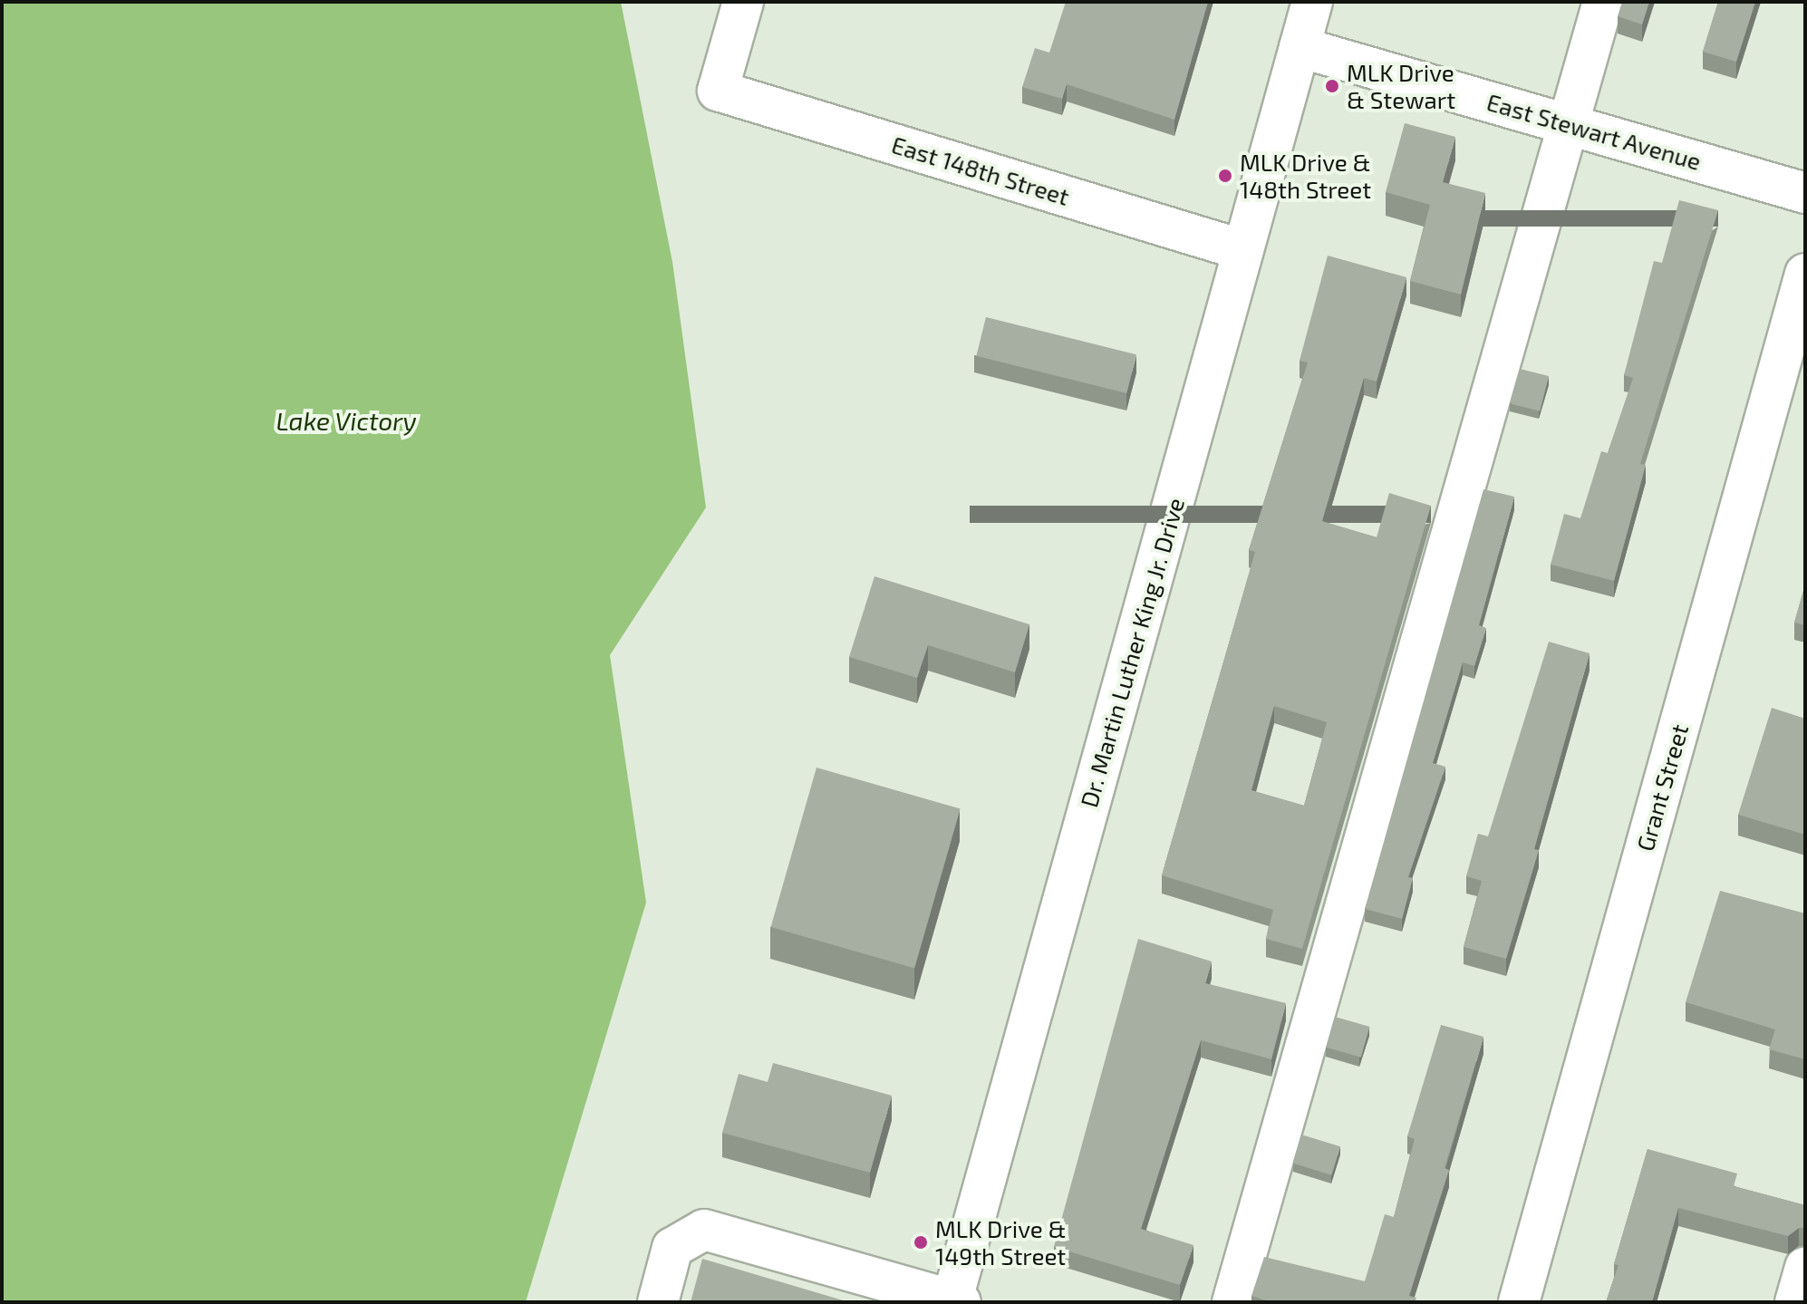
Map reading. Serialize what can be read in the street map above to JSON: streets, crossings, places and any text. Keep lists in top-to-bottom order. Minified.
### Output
{"streets":{"street":["East Stewart Avenue","East 148th Street","Dr. Martin Luther King Jr. Drive","Grant Street"]},"crossings":[["East Stewart Avenue","Dr. Martin Luther King Jr. Drive"],["East 148th Street","Dr. Martin Luther King Jr. Drive"]],"water":["Lake Victory"],"places":["MLK Drive & Stewart","MLK Drive & 148th Street","MLK Drive & 149th Street"]}
